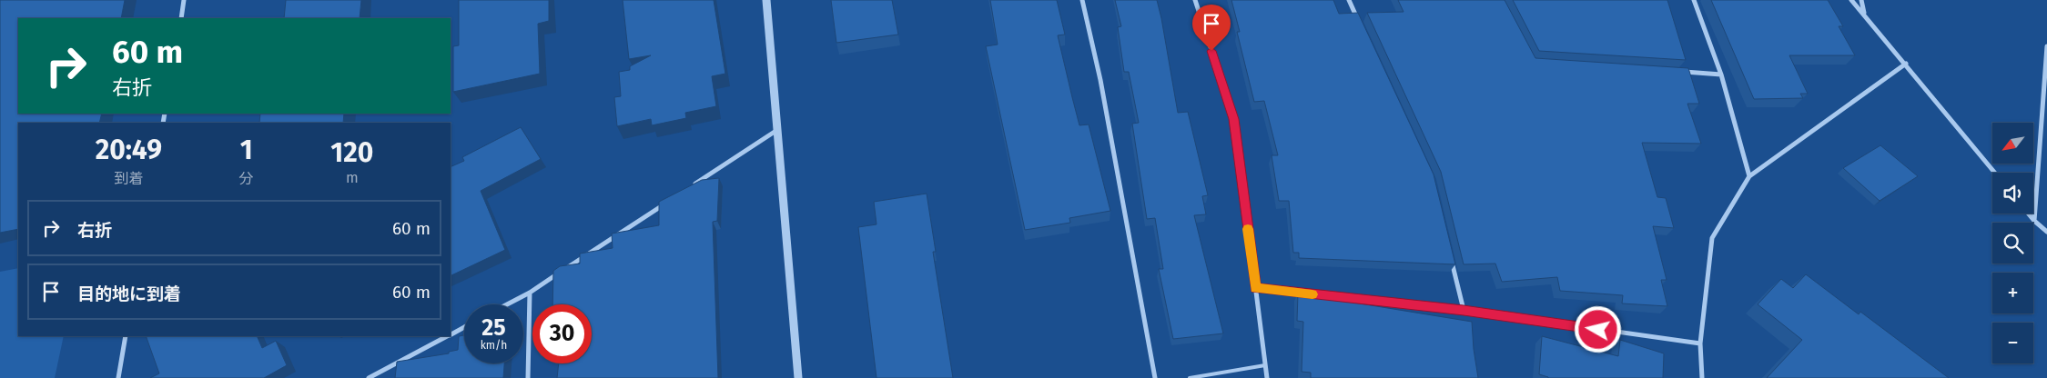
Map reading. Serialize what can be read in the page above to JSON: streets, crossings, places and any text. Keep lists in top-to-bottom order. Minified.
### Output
{"north":"bottom left","page":{"turn":["60 m","右折"],"map_buttons":["+","−"],"eta":["20:49","到着","1","分","120","m"],"list":[{"name":"右折","value":"60 m"},{"name":"目的地に到着","value":"60 m"}],"speed":"25 km/h","limit":"30"}}
